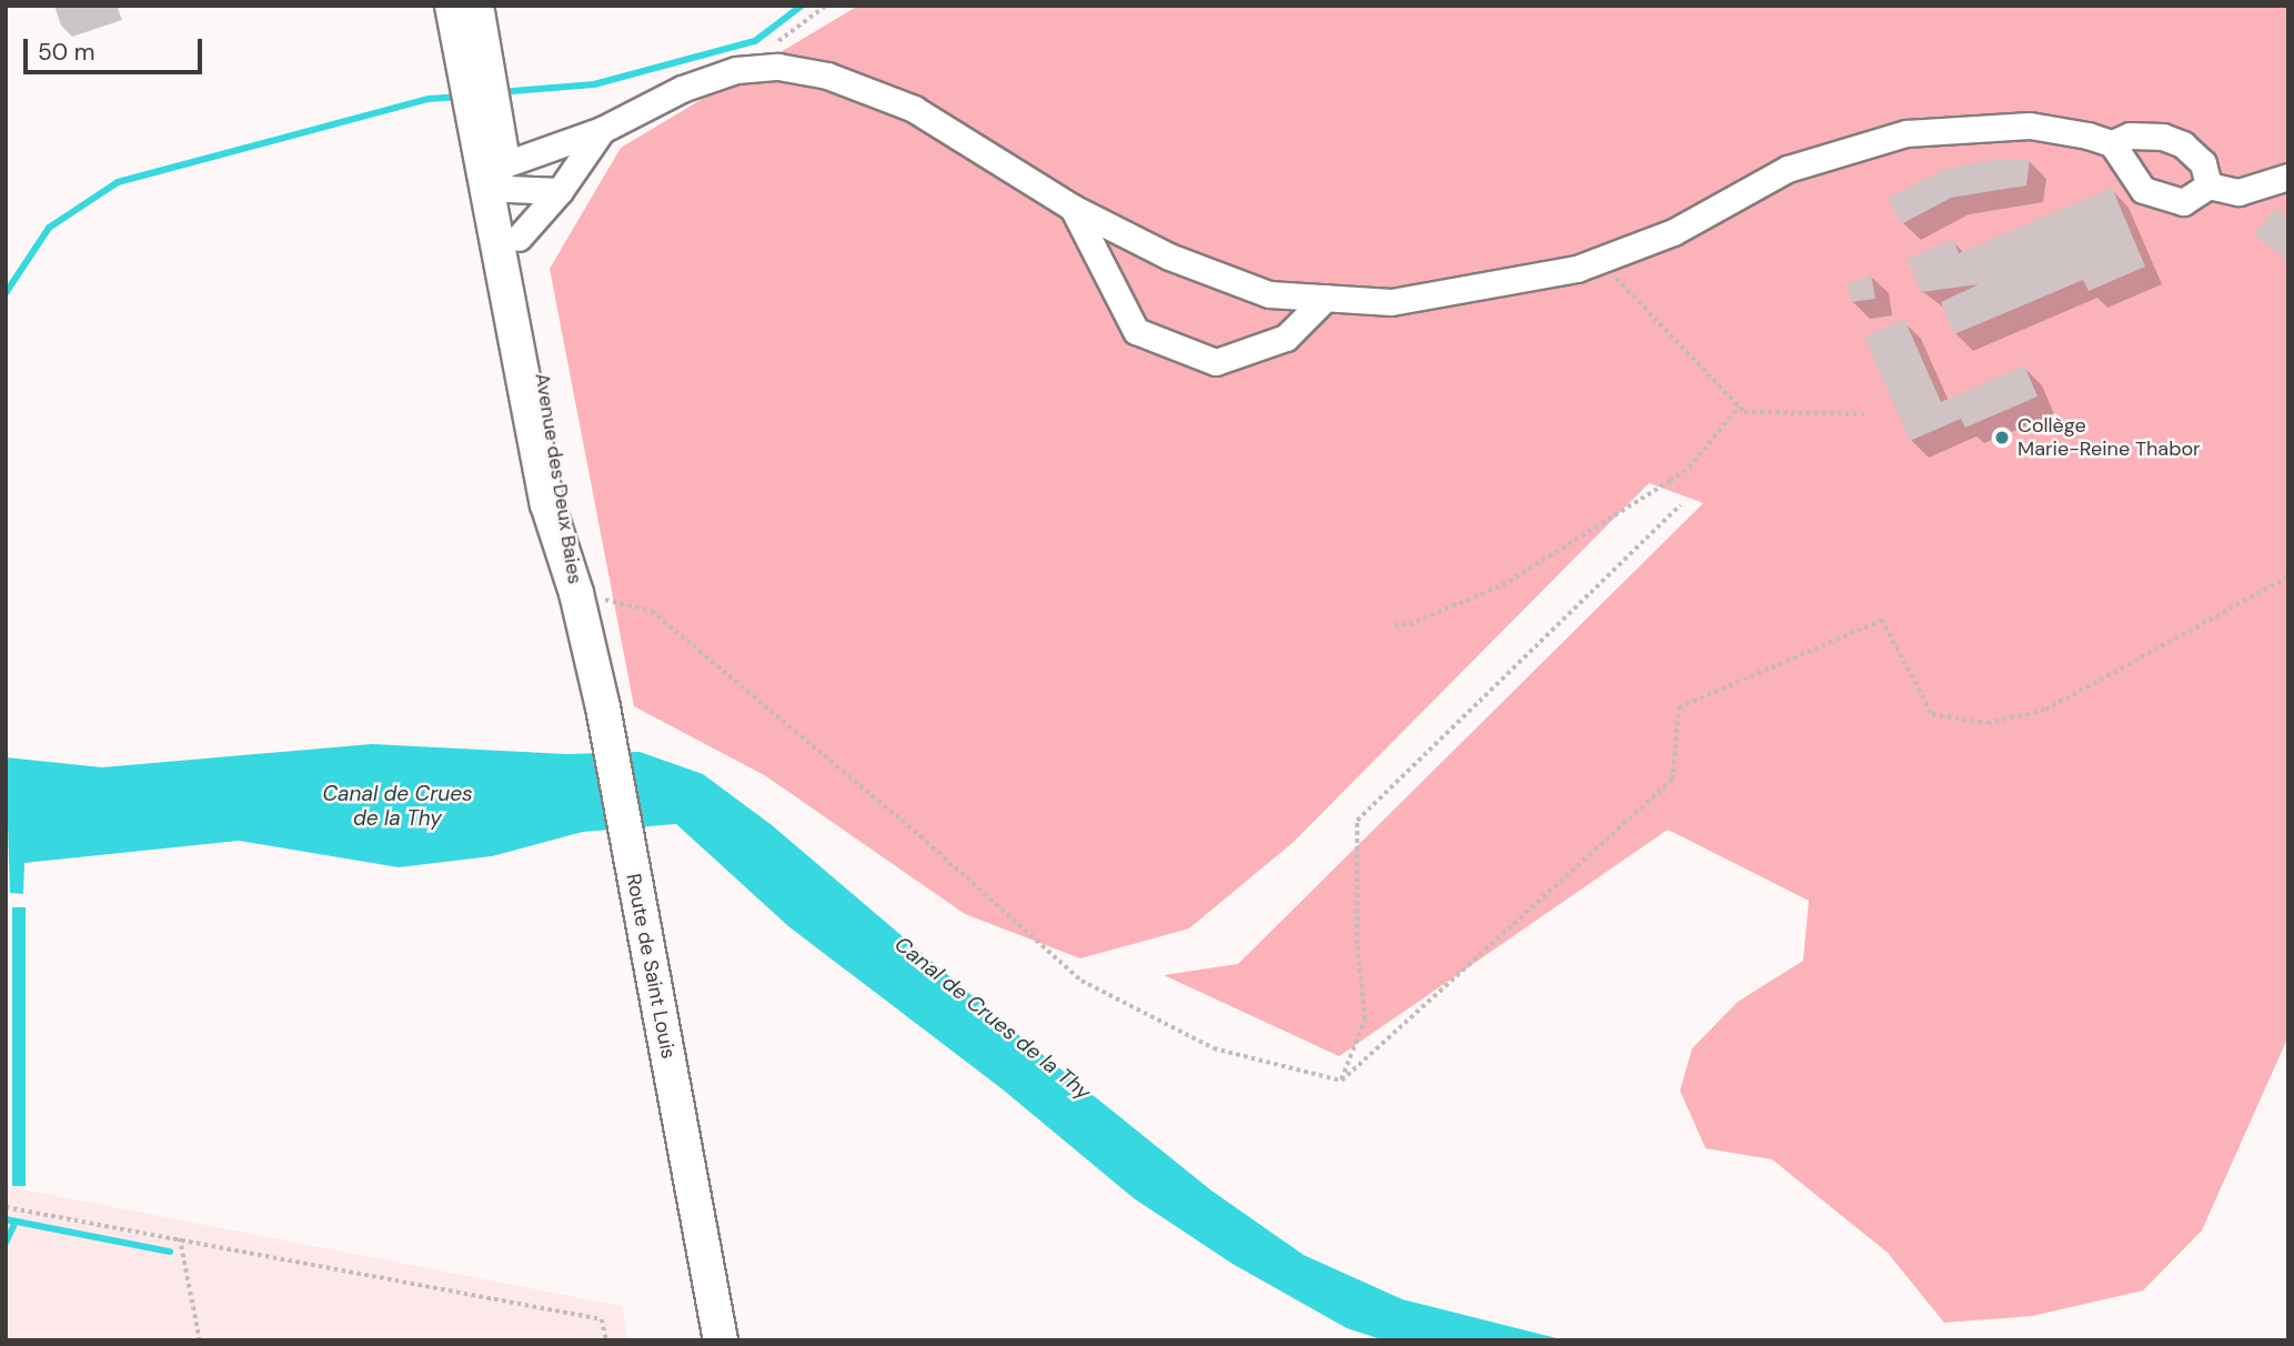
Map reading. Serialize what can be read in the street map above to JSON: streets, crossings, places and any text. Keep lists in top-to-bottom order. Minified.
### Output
{"streets":{"main road":["Avenue des Deux Baies","Route de Saint Louis"]},"crossings":[["Avenue des Deux Baies","Route de Saint Louis"]],"water":["Canal de Crues de la Thy"],"places":["Collège Marie-Reine Thabor"],"scale_bar":"50 m"}
